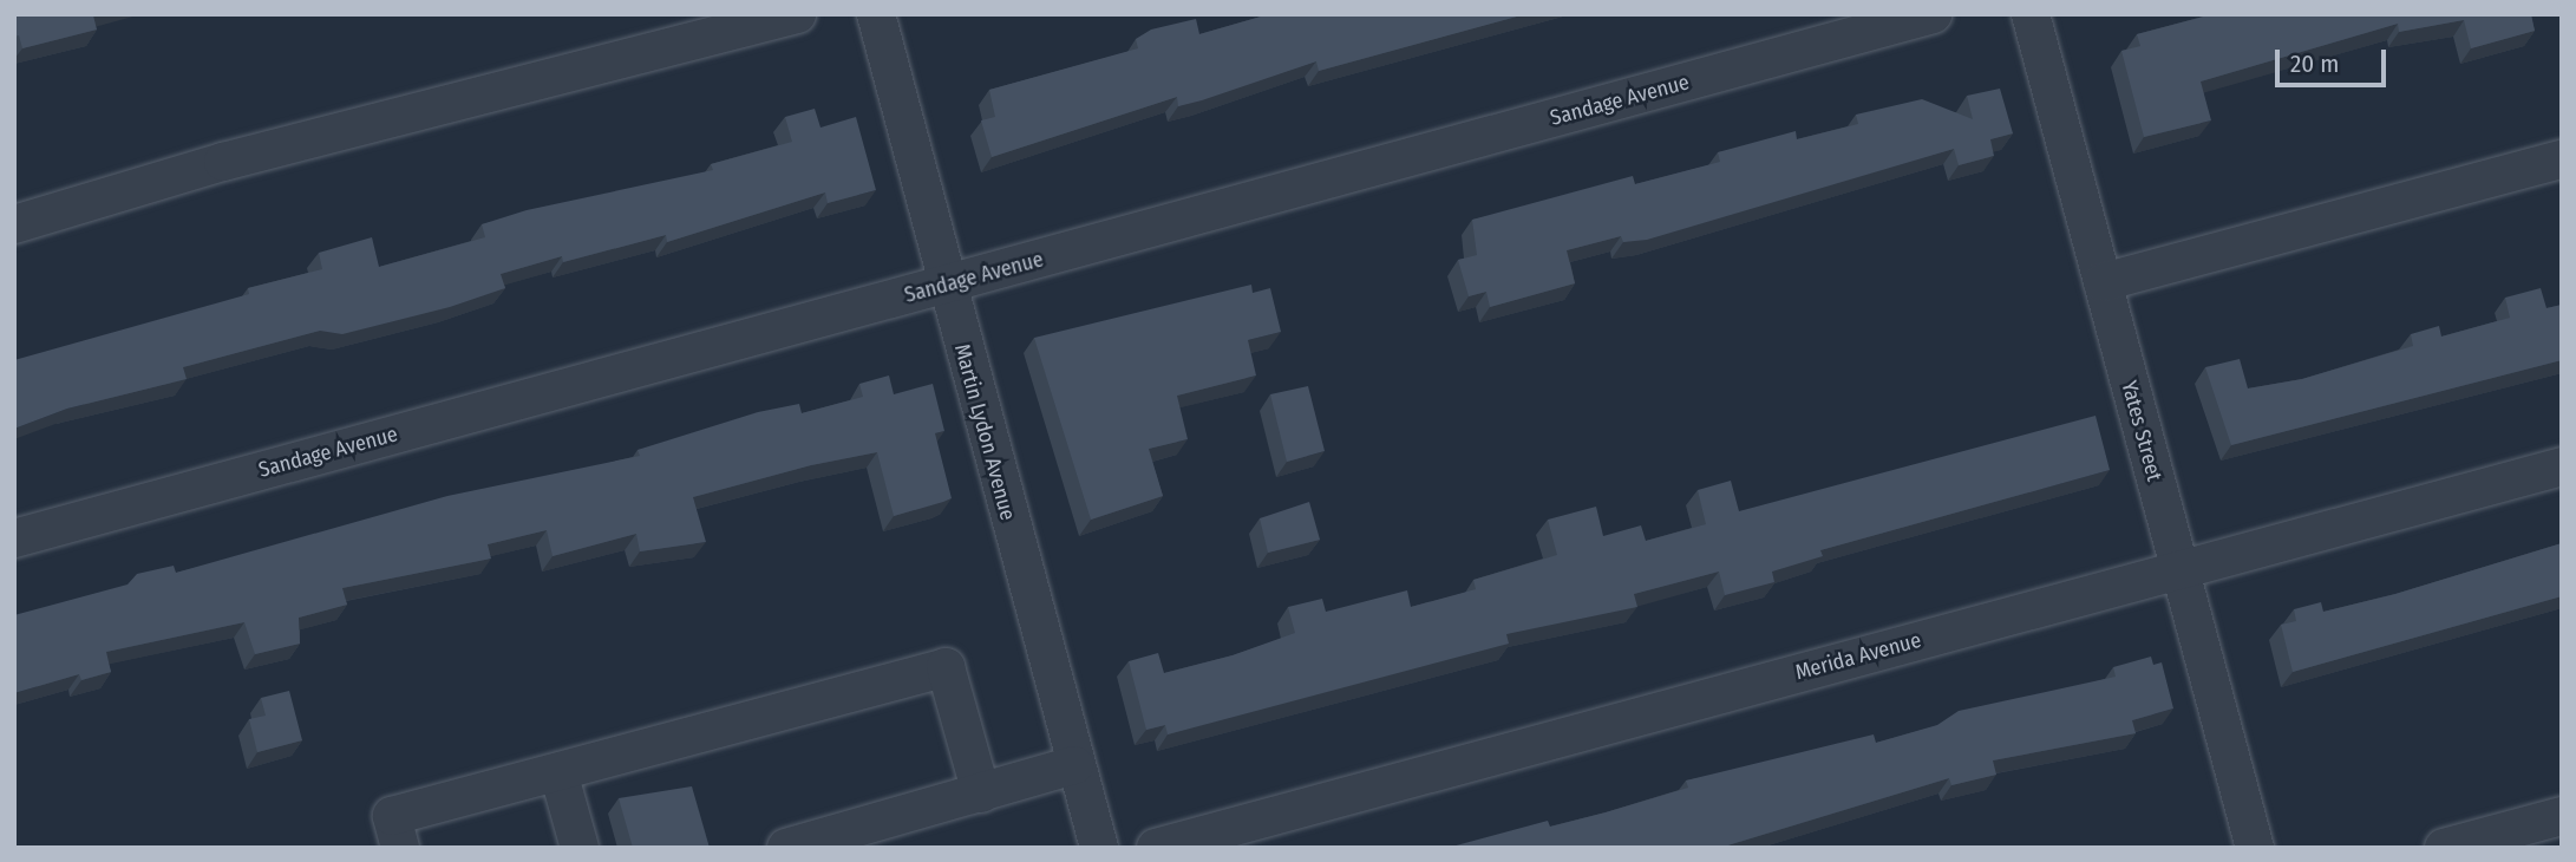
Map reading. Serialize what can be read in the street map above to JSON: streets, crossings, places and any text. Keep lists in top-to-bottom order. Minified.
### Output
{"streets":{"street":["Sandage Avenue","Yates Street","Martin Lydon Avenue","Merida Avenue"]},"crossings":[["Sandage Avenue","Martin Lydon Avenue"],["Yates Street","Merida Avenue"]],"scale_bar":"20 m"}
